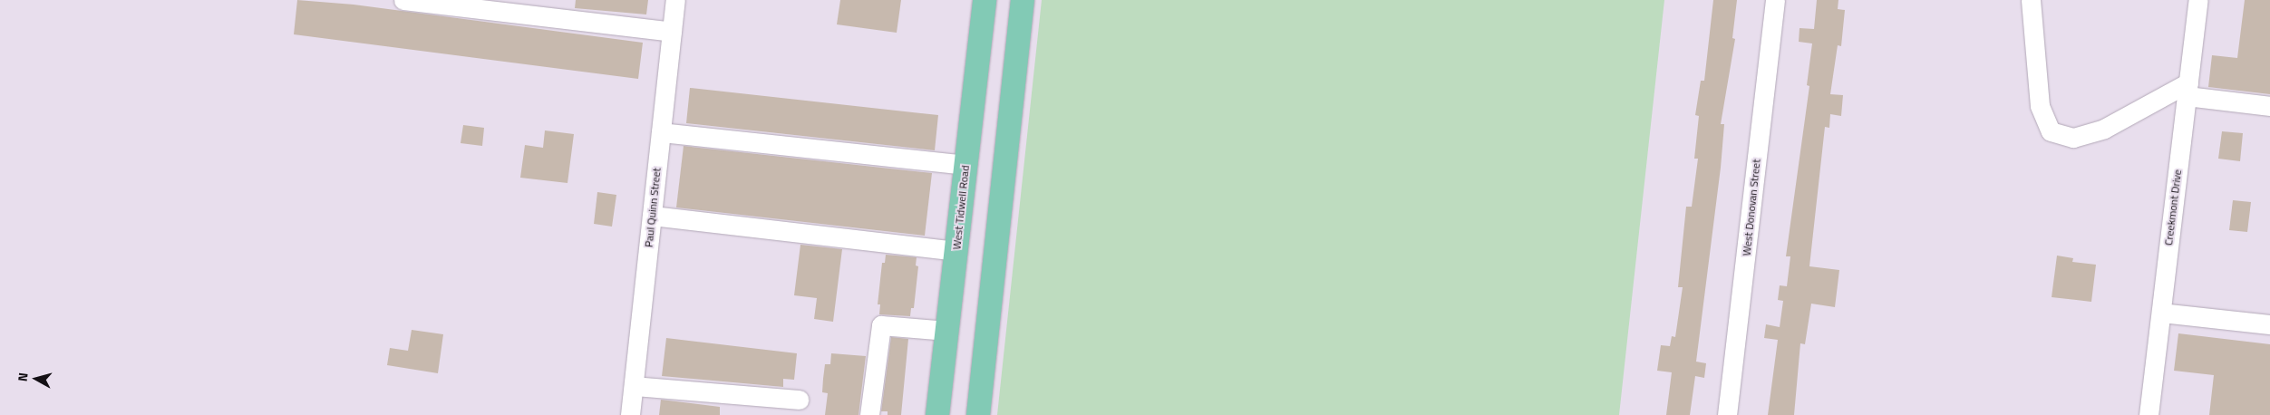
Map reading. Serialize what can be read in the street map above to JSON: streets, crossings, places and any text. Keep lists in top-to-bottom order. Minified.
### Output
{"streets":{"main road":["West Tidwell Road"],"street":["Paul Quinn Street","West Donovan Street","Creekmont Drive"]},"north":"left"}
